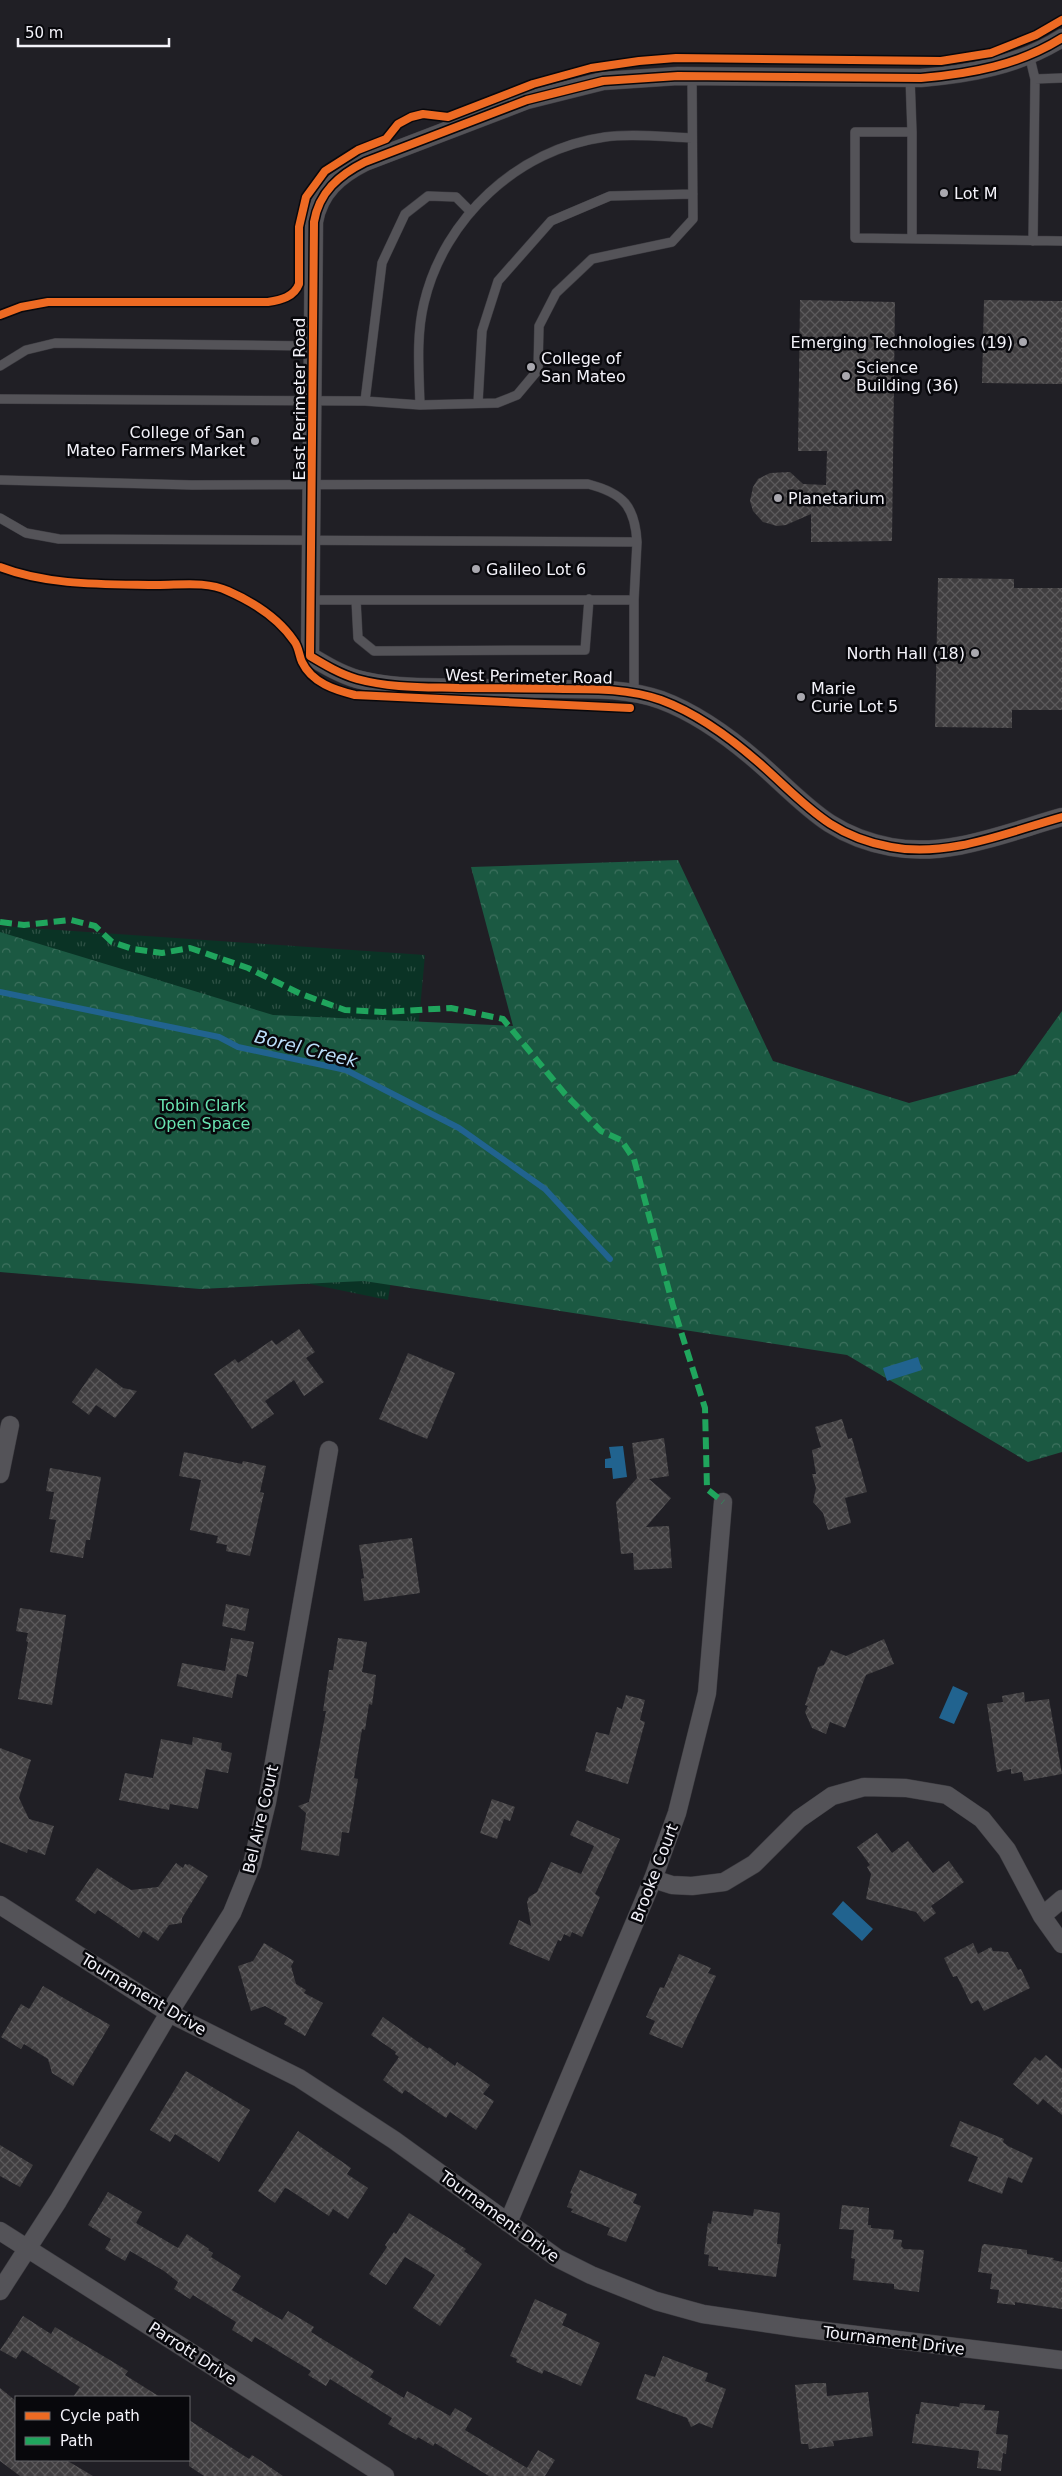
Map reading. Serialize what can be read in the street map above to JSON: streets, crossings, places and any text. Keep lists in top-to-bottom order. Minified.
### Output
{"streets":{"street":["East Perimeter Road","West Perimeter Road","Bel Aire Court","Brooke Court","Tournament Drive","Parrott Drive"]},"crossings":[["East Perimeter Road","West Perimeter Road"],["Bel Aire Court","Tournament Drive"],["Bel Aire Court","Parrott Drive"],["Brooke Court","Tournament Drive"]],"water":["Borel Creek"],"parks":["Tobin Clark Open Space"],"places":["Lot M","Emerging Technologies (19)","College of San Mateo","Science Building (36)","College of San Mateo Farmers Market","Planetarium","Galileo Lot 6","North Hall (18)","Marie Curie Lot 5"],"legend":["Cycle path","Path"],"scale_bar":"50 m"}
